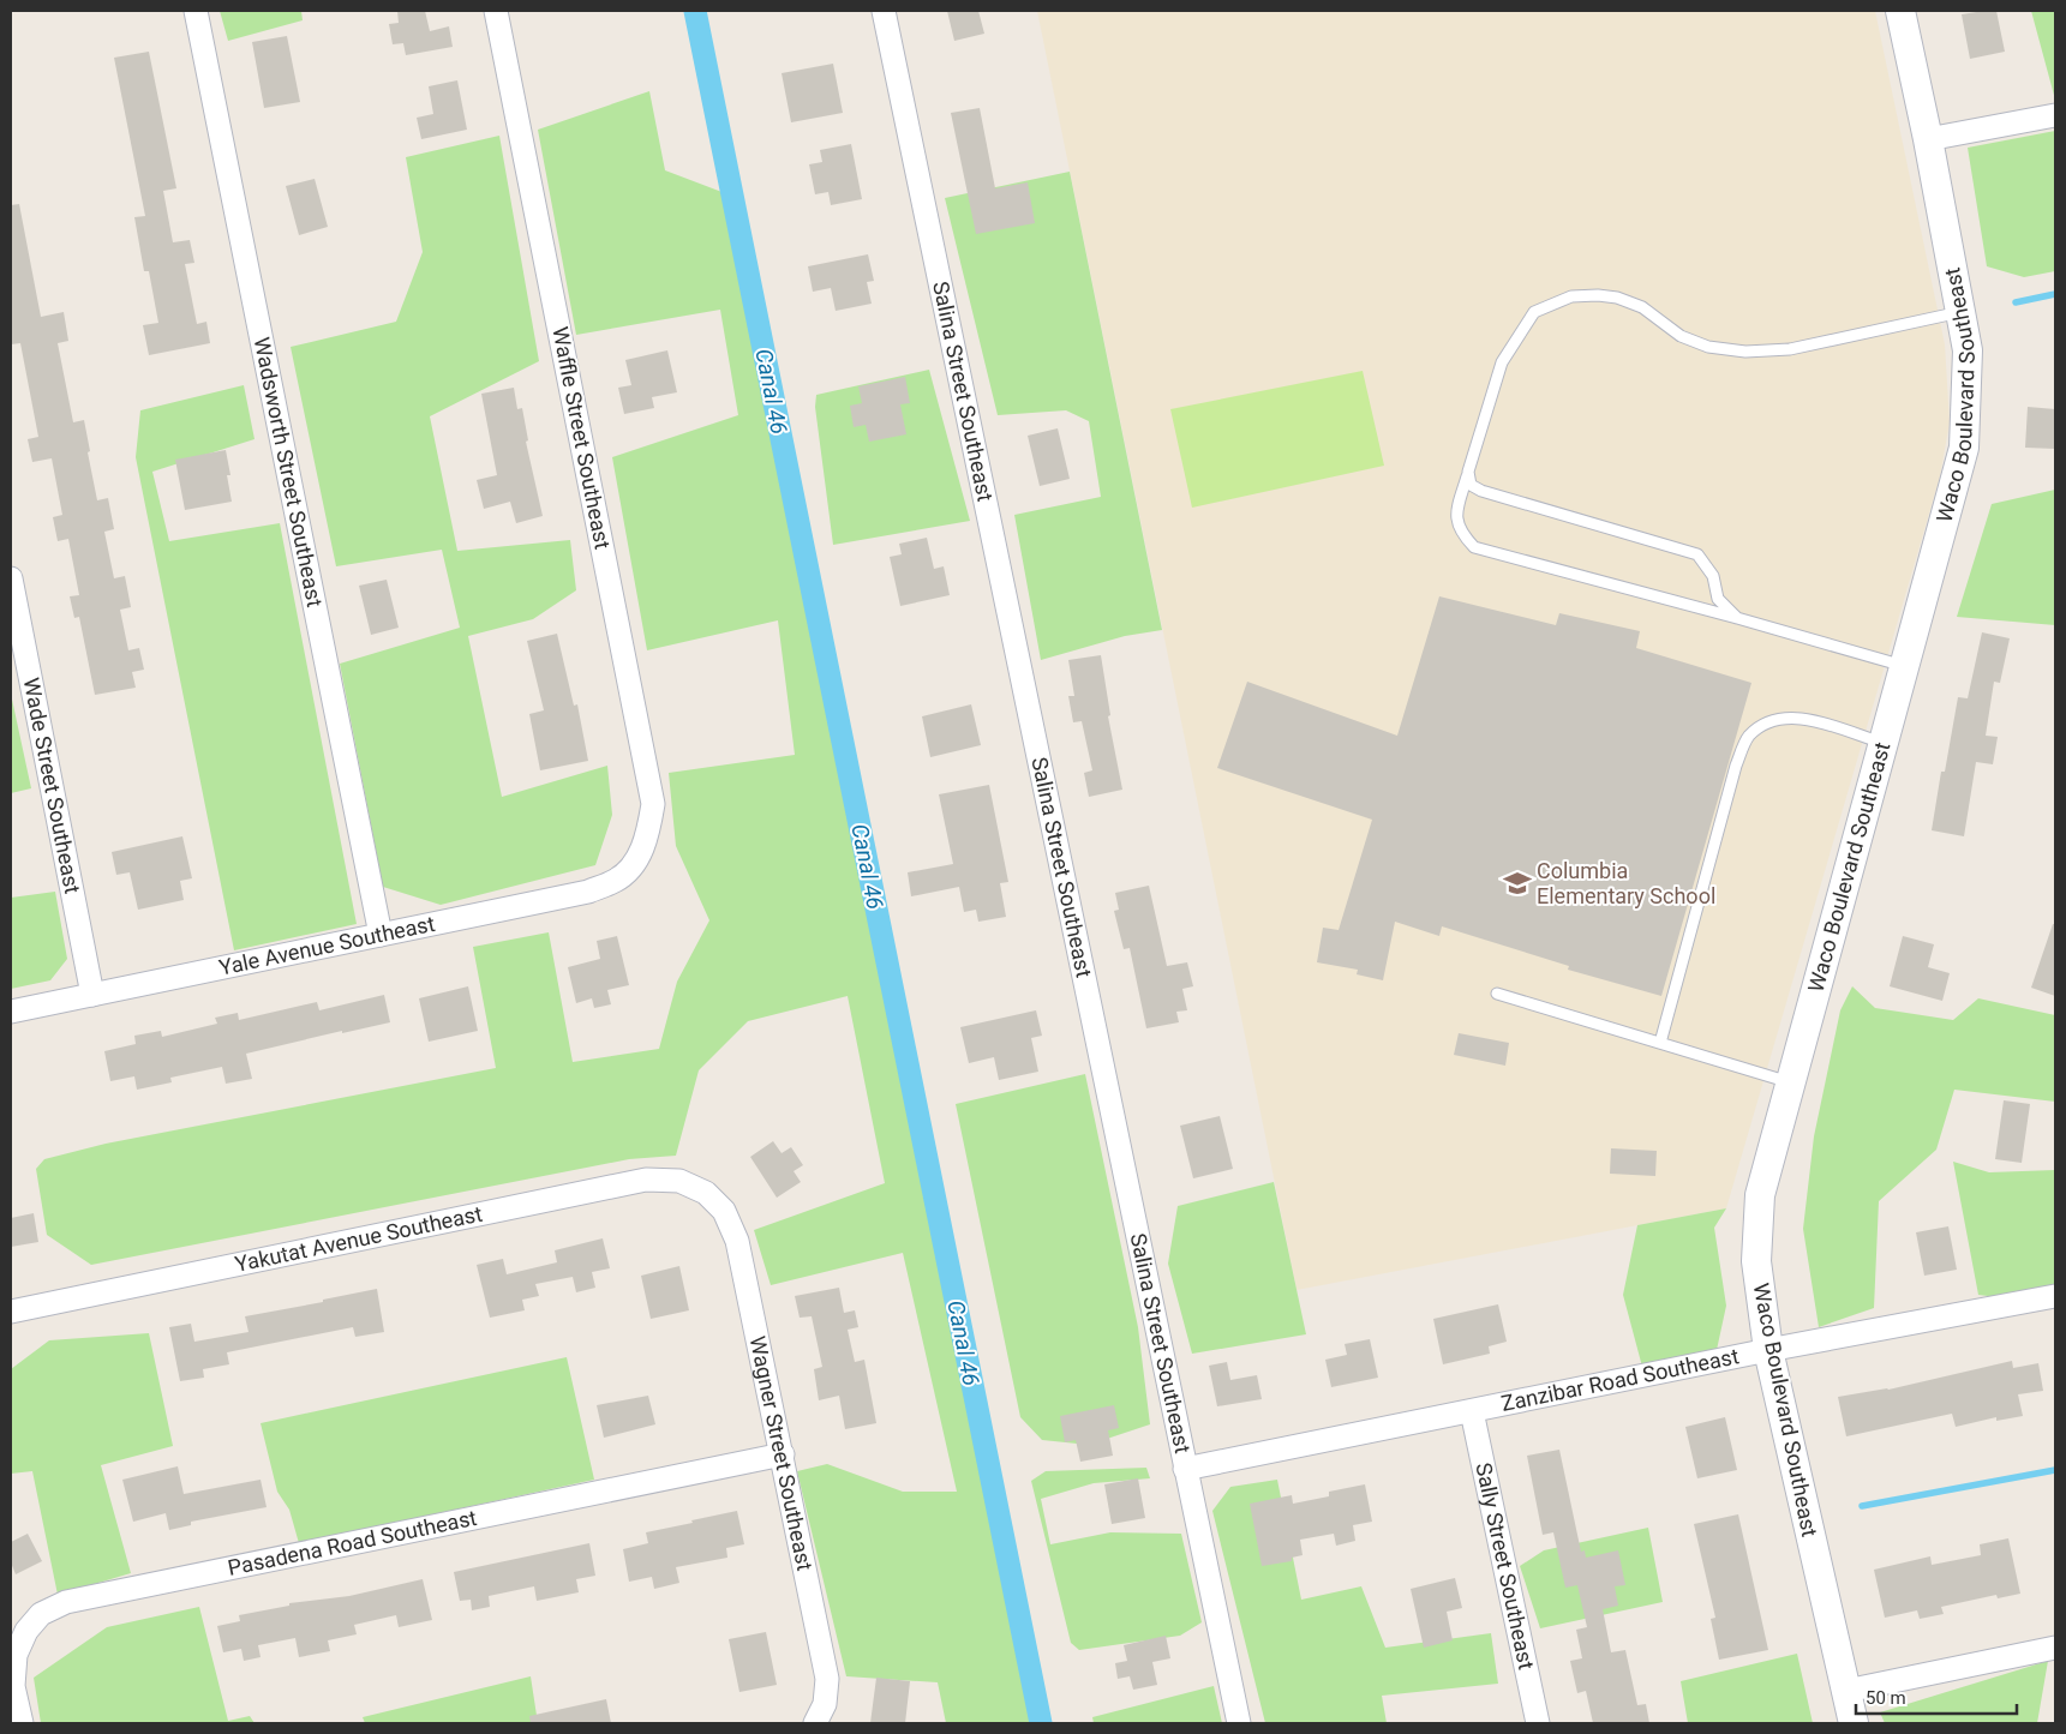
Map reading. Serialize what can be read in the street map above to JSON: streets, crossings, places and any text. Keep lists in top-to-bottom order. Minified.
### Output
{"streets":{"street":["Salina Street Southeast","Waco Boulevard Southeast","Waffle Street Southeast","Wadsworth Street Southeast","Wade Street Southeast","Yale Avenue Southeast","Yakutat Avenue Southeast","Zanzibar Road Southeast","Wagner Street Southeast","Pasadena Road Southeast","Sally Street Southeast"]},"crossings":[["Salina Street Southeast","Zanzibar Road Southeast"],["Waco Boulevard Southeast","Zanzibar Road Southeast"],["Waffle Street Southeast","Yale Avenue Southeast"],["Wadsworth Street Southeast","Yale Avenue Southeast"],["Wade Street Southeast","Yale Avenue Southeast"],["Yakutat Avenue Southeast","Wagner Street Southeast"],["Zanzibar Road Southeast","Sally Street Southeast"],["Wagner Street Southeast","Pasadena Road Southeast"]],"water":["Canal 46"],"places":{"school or university":["Columbia Elementary School"]},"scale_bar":"50 m"}
